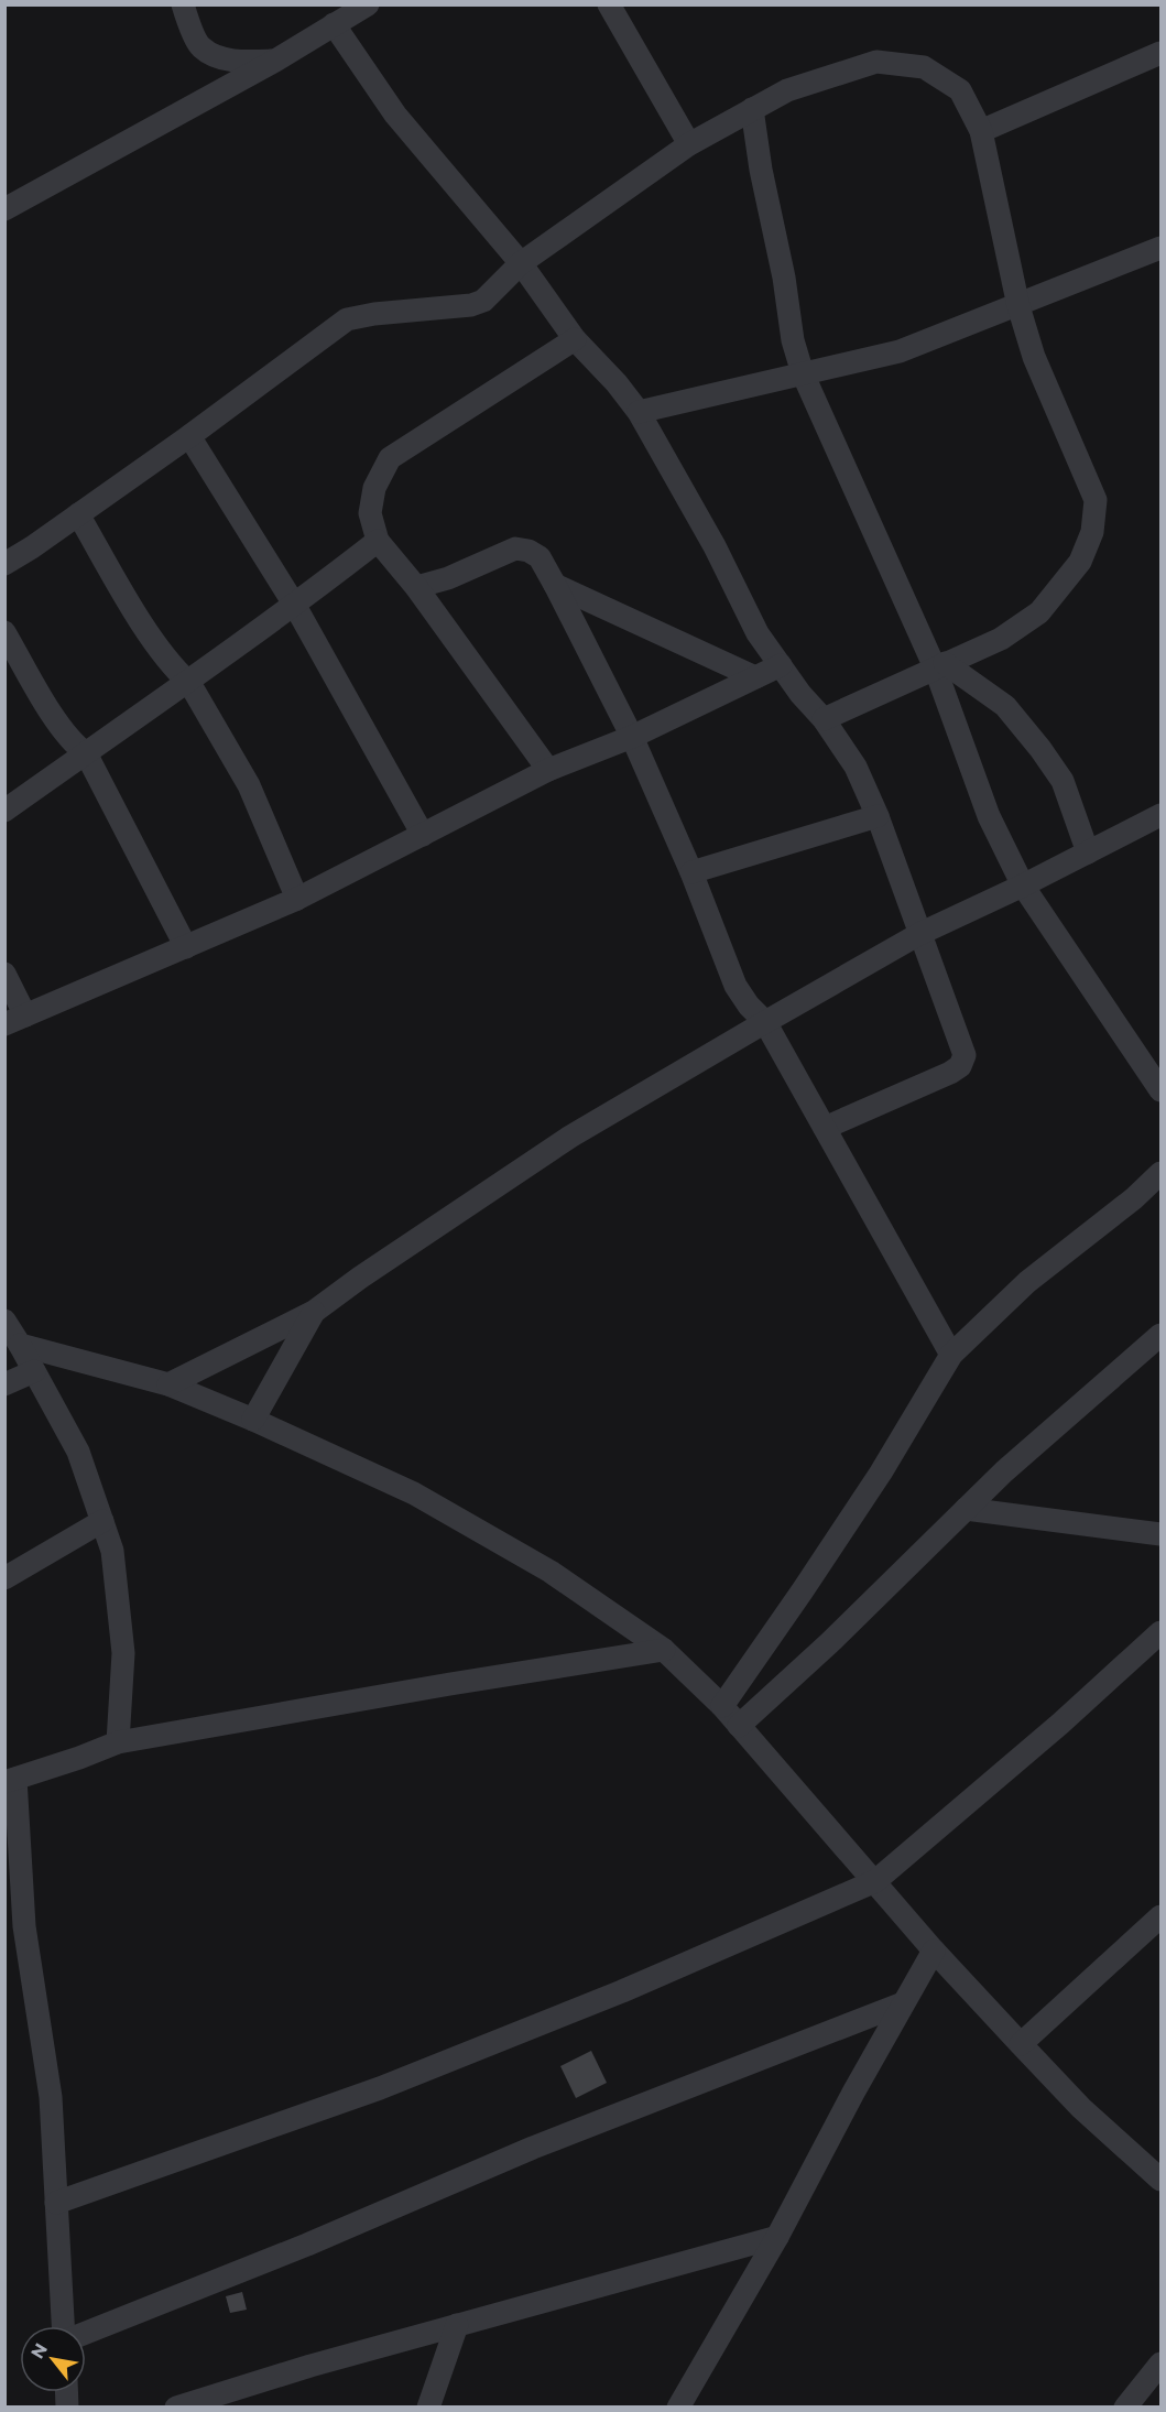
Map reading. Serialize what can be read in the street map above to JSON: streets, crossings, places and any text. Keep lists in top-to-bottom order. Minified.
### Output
{"north":"top left"}
